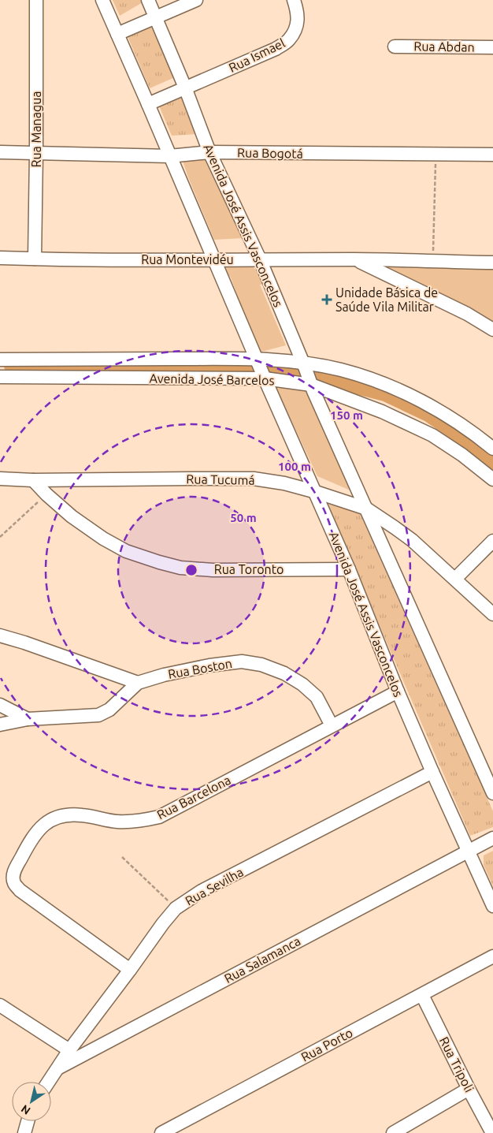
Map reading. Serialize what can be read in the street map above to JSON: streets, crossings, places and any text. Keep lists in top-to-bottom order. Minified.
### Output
{"streets":{"street":["Rua Abdan","Rua Ismael","Rua Managua","Rua Bogotá","Avenida José Assis Vasconcelos","Rua Montevidéu","Avenida José Barcelos","Rua Tucumá","Rua Toronto","Rua Boston","Rua Barcelona","Rua Sevilha","Rua Salamanca","Rua Porto","Rua Tripoli"]},"crossings":[["Rua Ismael","Avenida José Assis Vasconcelos"],["Rua Managua","Rua Bogotá"],["Rua Managua","Rua Montevidéu"],["Rua Bogotá","Avenida José Assis Vasconcelos"],["Avenida José Assis Vasconcelos","Rua Montevidéu"],["Avenida José Assis Vasconcelos","Avenida José Barcelos"],["Avenida José Assis Vasconcelos","Rua Tucumá"],["Avenida José Assis Vasconcelos","Rua Toronto"],["Avenida José Assis Vasconcelos","Rua Barcelona"],["Avenida José Assis Vasconcelos","Rua Sevilha"],["Avenida José Assis Vasconcelos","Rua Salamanca"],["Rua Tucumá","Rua Toronto"],["Rua Boston","Rua Barcelona"],["Rua Barcelona","Rua Sevilha"],["Rua Sevilha","Rua Salamanca"],["Rua Porto","Rua Tripoli"]],"places":{"health":["Unidade Básica de Saúde Vila Militar"]},"north":"bottom left","rings":["150 m","100 m","50 m"]}
